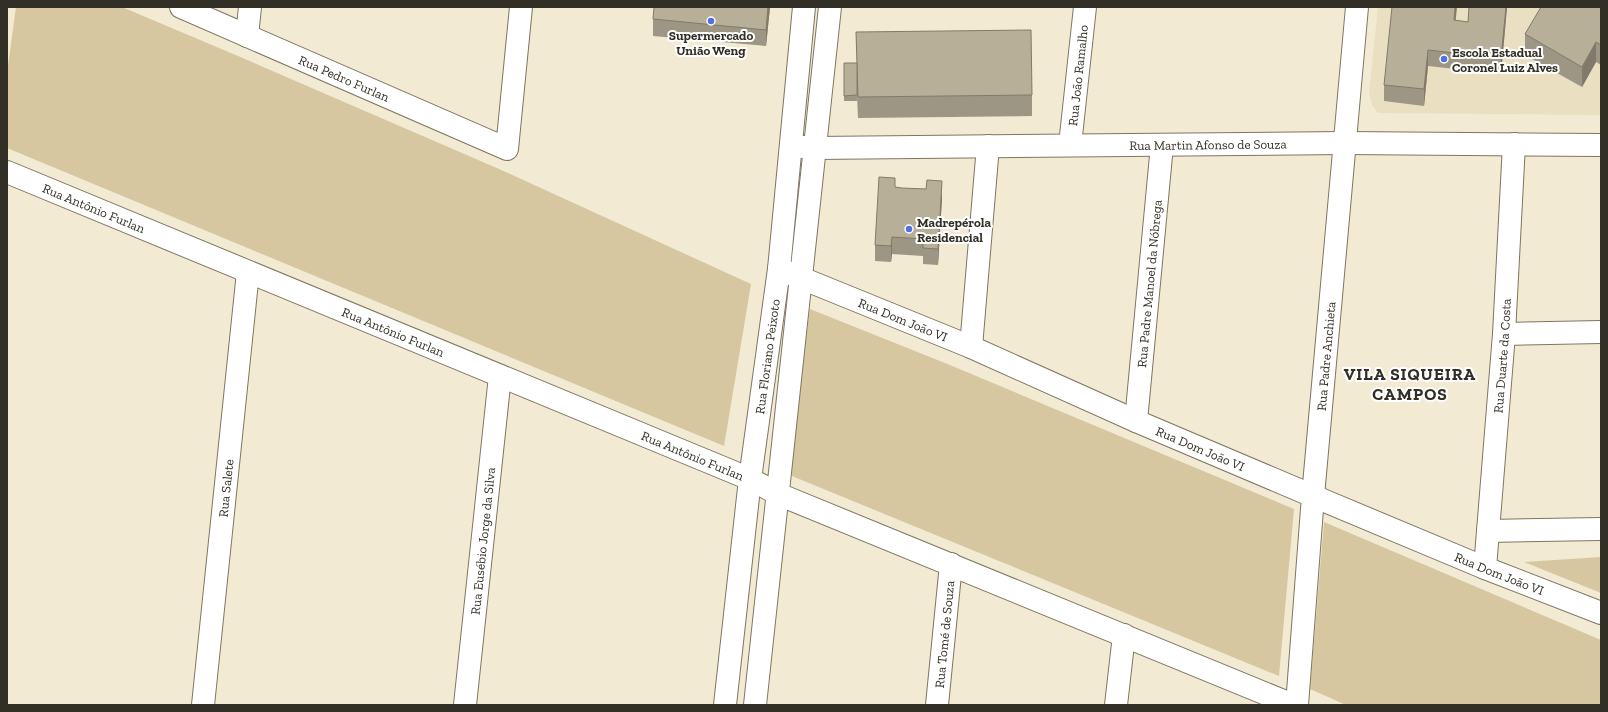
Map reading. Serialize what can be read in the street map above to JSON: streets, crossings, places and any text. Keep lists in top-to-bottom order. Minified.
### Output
{"streets":{"street":["Rua João Ramalho","Rua Pedro Furlan","Rua Martin Afonso de Souza","Rua Antônio Furlan","Rua Padre Manoel da Nóbrega","Rua Dom João VI","Rua Floriano Peixoto","Rua Padre Anchieta","Rua Duarte da Costa","Rua Salete","Rua Eusébio Jorge da Silva","Rua Tomé de Souza"]},"crossings":[["Rua João Ramalho","Rua Martin Afonso de Souza"],["Rua Martin Afonso de Souza","Rua Padre Manoel da Nóbrega"],["Rua Martin Afonso de Souza","Rua Floriano Peixoto"],["Rua Martin Afonso de Souza","Rua Padre Anchieta"],["Rua Martin Afonso de Souza","Rua Duarte da Costa"],["Rua Antônio Furlan","Rua Floriano Peixoto"],["Rua Antônio Furlan","Rua Salete"],["Rua Antônio Furlan","Rua Eusébio Jorge da Silva"],["Rua Padre Manoel da Nóbrega","Rua Dom João VI"],["Rua Dom João VI","Rua Floriano Peixoto"],["Rua Dom João VI","Rua Padre Anchieta"],["Rua Dom João VI","Rua Duarte da Costa"]],"districts":["VILA SIQUEIRA CAMPOS"],"places":["Supermercado União Weng","Escola Estadual Coronel Luiz Alves","Madrepérola Residencial"]}
